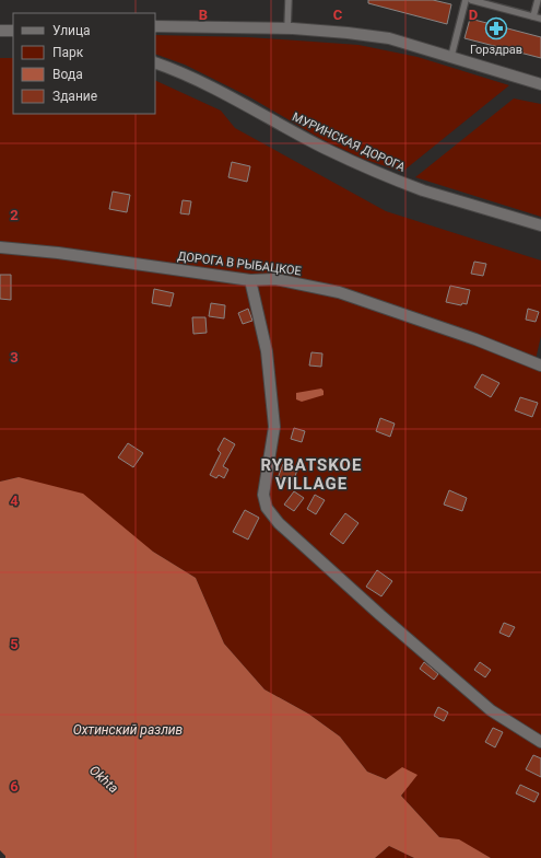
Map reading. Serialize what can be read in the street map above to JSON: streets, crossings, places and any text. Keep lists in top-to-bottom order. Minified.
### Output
{"streets":{"street":["МУРИНСКАЯ ДОРОГА","ДОРОГА В РЫБАЦКОЕ"]},"districts":["RYBATSKOE VILLAGE"],"water":["Охтинский разлив","Okhta"],"places":{"pharmacy":["Горздрав"]},"legend":["Улица","Парк","Вода","Здание"],"grid":{"columns":["B","C","D"],"rows":["2","3","4","5","6"]}}
